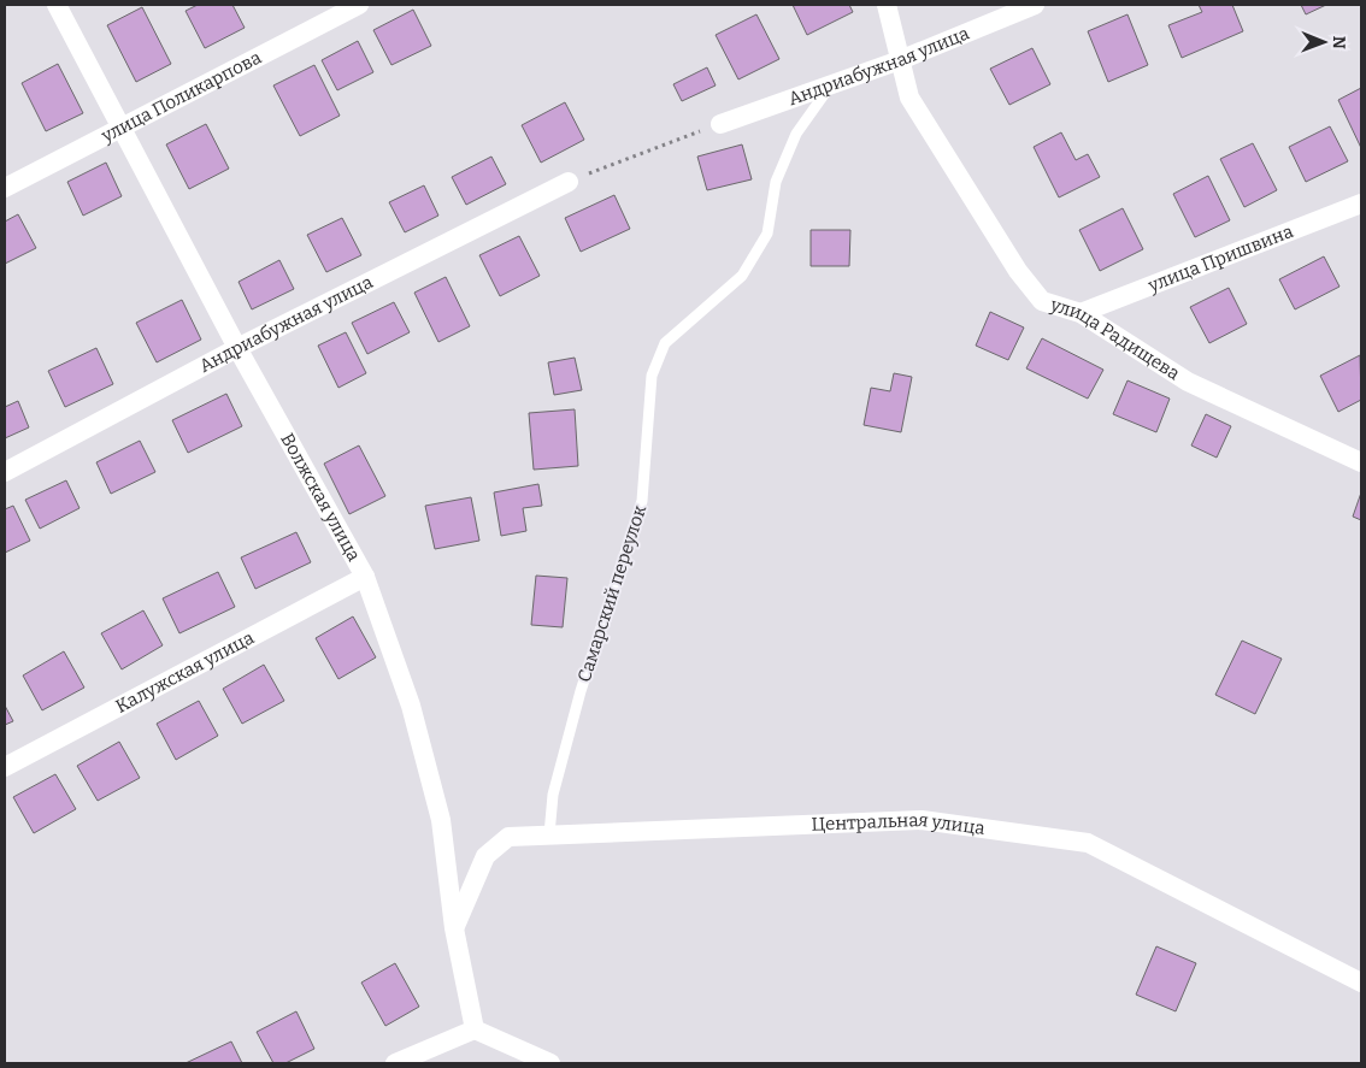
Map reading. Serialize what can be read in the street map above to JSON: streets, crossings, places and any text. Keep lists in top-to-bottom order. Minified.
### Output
{"streets":{"street":["Андриабужная улица","улица Поликарпова","улица Пришвина","улица Радищева","Волжская улица","Калужская улица","Центральная улица"],"lane":["Самарский переулок"]},"crossings":[["Андриабужная улица","улица Радищева"],["Андриабужная улица","Волжская улица"],["Андриабужная улица","Самарский переулок"],["улица Поликарпова","Волжская улица"],["улица Пришвина","улица Радищева"],["Волжская улица","Калужская улица"],["Волжская улица","Центральная улица"],["Самарский переулок","Центральная улица"]],"north":"right"}
